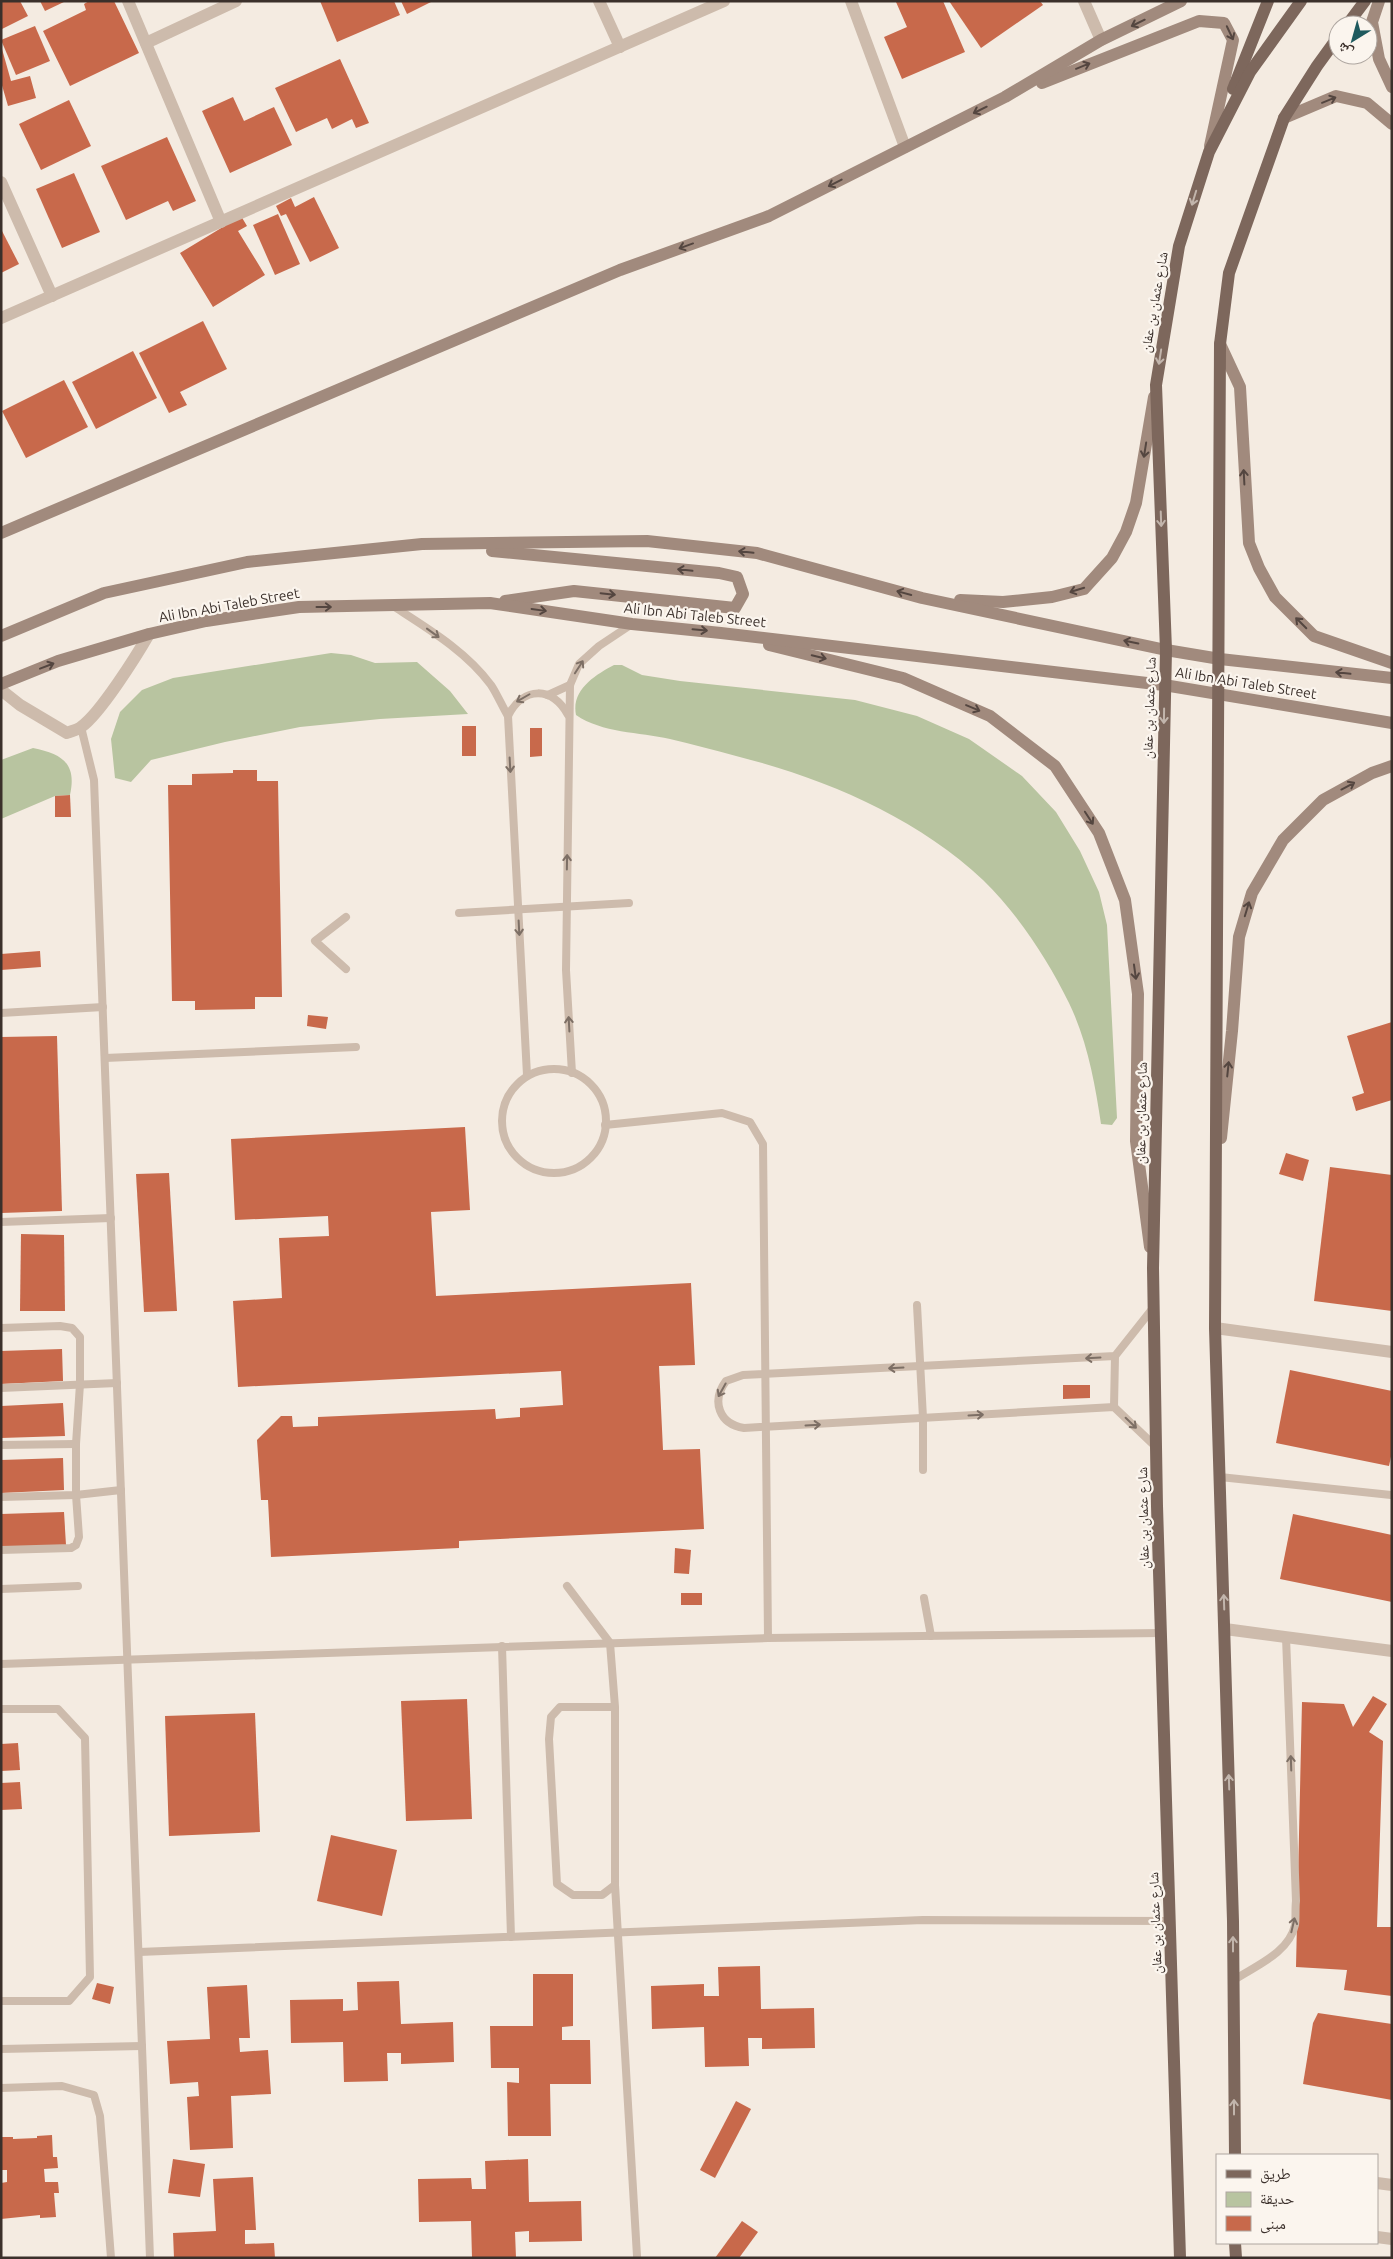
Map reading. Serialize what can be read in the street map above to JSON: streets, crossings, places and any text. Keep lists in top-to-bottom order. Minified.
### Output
{"streets":{"main road":["شارع عثمان بن عفان"],"street":["Ali Ibn Abi Taleb Street"]},"crossings":[["شارع عثمان بن عفان","Ali Ibn Abi Taleb Street"]],"legend":["طريق","حديقة","مبنى"],"north":"bottom left"}
